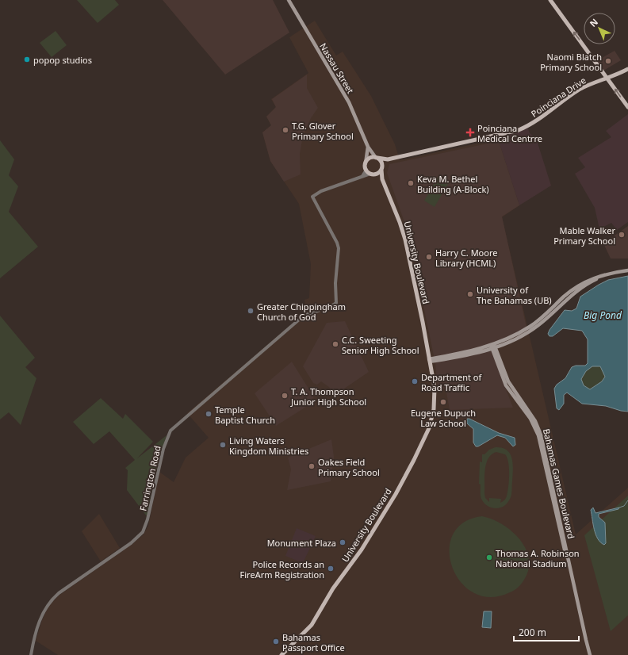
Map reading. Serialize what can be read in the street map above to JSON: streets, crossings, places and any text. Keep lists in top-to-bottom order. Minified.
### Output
{"streets":{"main road":["Nassau Street","Poinciana Drive","University Boulevard","Bahamas Games Boulevard"],"street":["Farrington Road"]},"crossings":[["Nassau Street","University Boulevard"]],"water":["Big Pond"],"places":{"other":["popop studios","Naomi Blatch Primary School","T.G. Glover Primary School","Keva M. Bethel Building (A-Block)","Mable Walker Primary School","Harry C. Moore Library (HCML)","University of The Bahamas (UB)","Greater Chippingham Church of God","C.C. Sweeting Senior High School","Department of Road Traffic","T. A. Thompson Junior High School","Eugene Dupuch Law School","Temple Baptist Church","Living Waters Kingdom Ministries","Oakes Field Primary School","Monument Plaza","Thomas A. Robinson National Stadium","Police Records an FireArm Registration","Bahamas Passport Office"],"health":["Poinciana Medical Centrre"]},"scale_bar":"200 m","north":"top left"}
